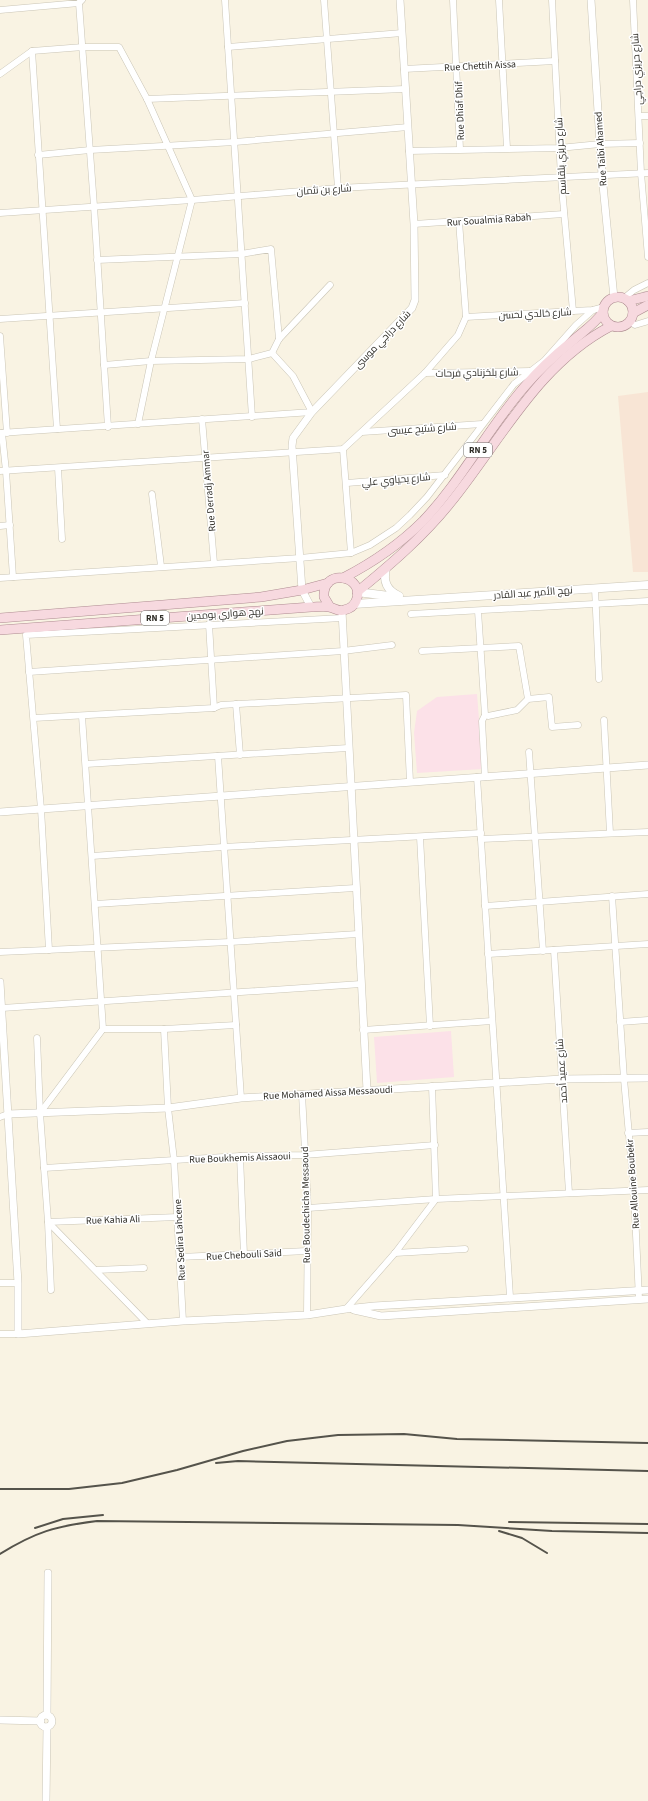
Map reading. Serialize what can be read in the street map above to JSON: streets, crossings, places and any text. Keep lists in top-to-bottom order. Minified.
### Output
{"streets":{"main road":["RN 5","نهج الأمير عبد القادر","نهج هواري بومدين"],"street":["Rue Chettih Aissa","شارع حريزي دراجي","Rue Dhiaf Dhif","Rue Taibi Ahamed","شارع حريزي بلقاسم","شارع بن نثمان","Rur Soualmia Rabah","شارع خالدي لحسن","شارع دراجي موسى","شارع بلخزنادي فرحات","شارع شتيح عيسى","شارع يحياوي علي","Rue Derradj Ammar","شارع عميد أحمد","Rue Mohamed Aissa Messaoudi","Rue Boukhemis Aissaoui","Rue Allouine Boubekr","Rue Boudechicha Messaoud","Rue Kahia Ali","Rue Sedira Lahcene","Rue Chebouli Said"]},"crossings":[["Rue Chettih Aissa","Rue Dhiaf Dhif"],["Rue Chettih Aissa","شارع حريزي بلقاسم"],["Rue Chettih Aissa","شارع دراجي موسى"],["شارع حريزي دراجي","شارع بن نثمان"],["Rue Taibi Ahamed","شارع بن نثمان"],["Rue Taibi Ahamed","شارع خالدي لحسن"],["Rue Taibi Ahamed","RN 5"],["شارع حريزي بلقاسم","شارع بن نثمان"],["شارع حريزي بلقاسم","Rur Soualmia Rabah"],["شارع حريزي بلقاسم","شارع خالدي لحسن"],["شارع بن نثمان","شارع دراجي موسى"],["Rur Soualmia Rabah","شارع دراجي موسى"],["شارع خالدي لحسن","RN 5"],["شارع دراجي موسى","نهج هواري بومدين"],["RN 5","نهج الأمير عبد القادر"],["RN 5","نهج هواري بومدين"],["نهج الأمير عبد القادر","نهج هواري بومدين"],["شارع عميد أحمد","Rue Mohamed Aissa Messaoudi"],["Rue Mohamed Aissa Messaoudi","Rue Allouine Boubekr"],["Rue Mohamed Aissa Messaoudi","Rue Boudechicha Messaoud"],["Rue Mohamed Aissa Messaoudi","Rue Sedira Lahcene"],["Rue Boukhemis Aissaoui","Rue Boudechicha Messaoud"],["Rue Boukhemis Aissaoui","Rue Sedira Lahcene"],["Rue Boudechicha Messaoud","Rue Chebouli Said"],["Rue Kahia Ali","Rue Sedira Lahcene"],["Rue Sedira Lahcene","Rue Chebouli Said"]]}
